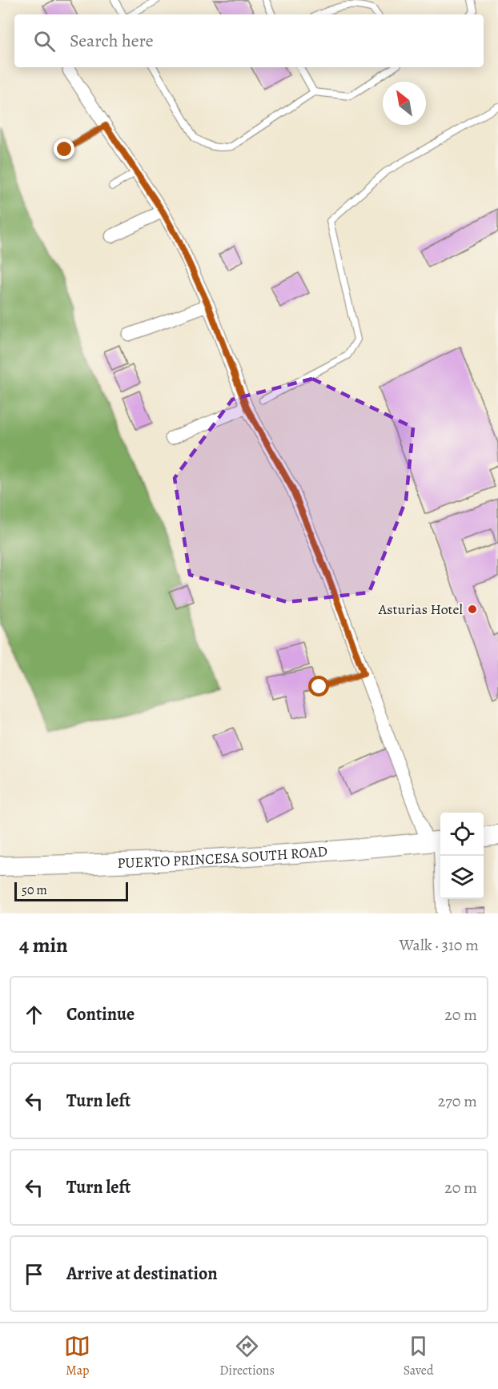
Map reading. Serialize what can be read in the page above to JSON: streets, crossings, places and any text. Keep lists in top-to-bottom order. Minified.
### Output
{"streets":{"main road":["PUERTO PRINCESA SOUTH ROAD"]},"places":["Asturias Hotel"],"scale_bar":"50 m","north":"top left","page":{"search":"Search here","scale":"50 m","heading":["4 min","Walk · 310 m"],"list":[["Continue","20 m"],["Turn left","270 m"],["Turn left","20 m"],"Arrive at destination"],"nav":["Map","Directions","Saved"]}}
